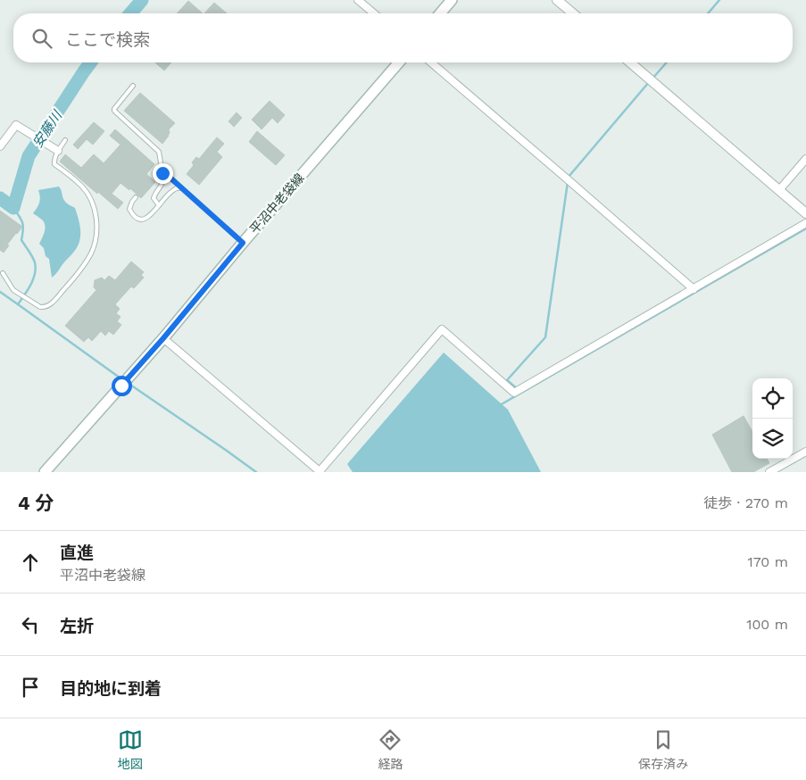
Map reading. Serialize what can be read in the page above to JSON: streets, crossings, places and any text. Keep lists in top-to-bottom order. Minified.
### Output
{"streets":{"main road":["平沼中老袋線"]},"water":["安藤川"],"page":{"search":"ここで検索","heading":["4 分","徒歩 · 270 m"],"list":[["直進","平沼中老袋線","170 m"],["左折","100 m"],"目的地に到着"],"nav":["地図","経路","保存済み"]}}
